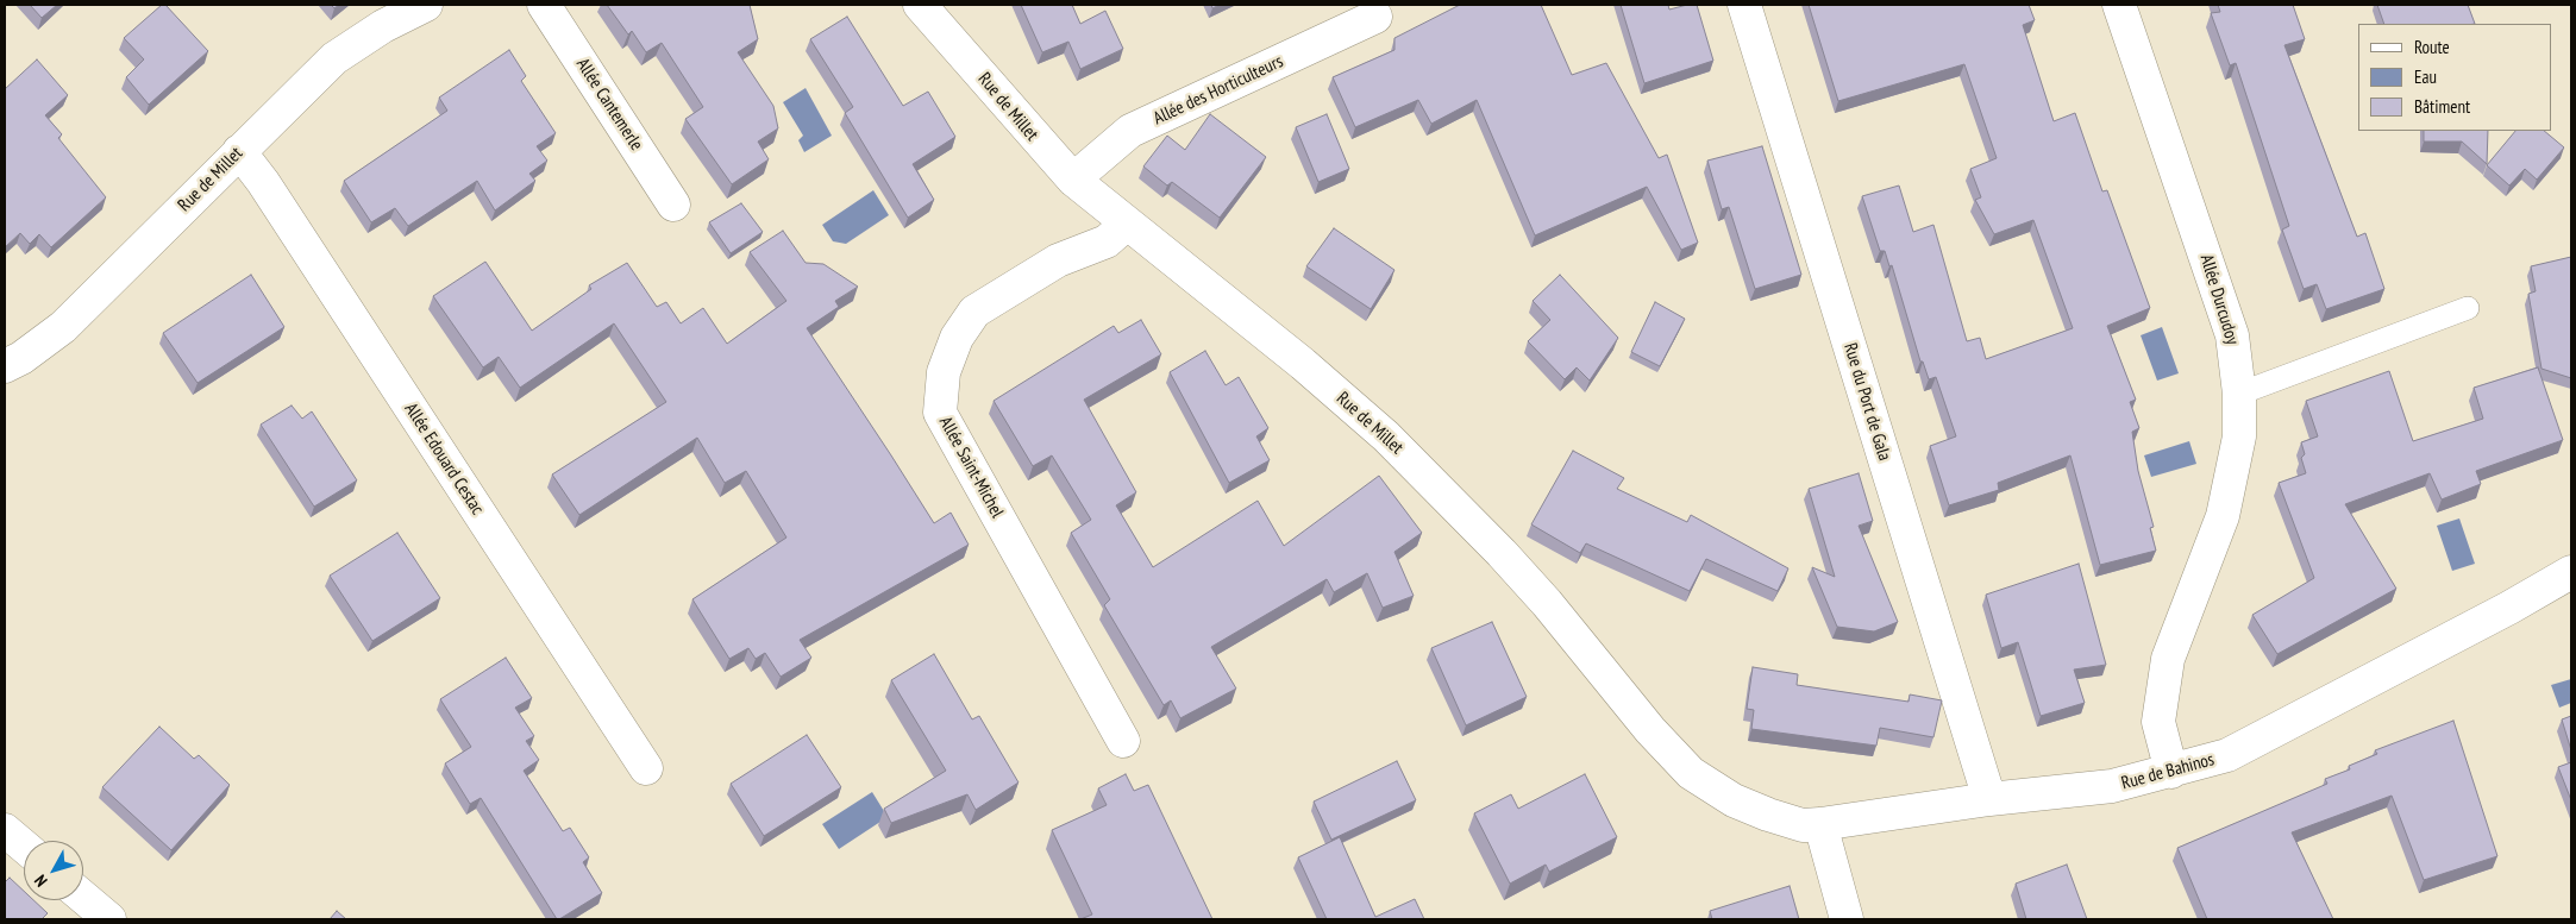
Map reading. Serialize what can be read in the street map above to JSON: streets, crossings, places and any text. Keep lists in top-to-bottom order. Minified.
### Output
{"streets":{"street":["Allée des Horticulteurs","Allée Cantemerle","Rue de Millet","Allée Durcudoy","Rue du Port de Gala","Allée Edouard Cestac","Allée Saint-Michel","Rue de Bahinos"]},"crossings":[["Allée des Horticulteurs","Rue de Millet"],["Rue de Millet","Allée Edouard Cestac"],["Rue de Millet","Allée Saint-Michel"],["Rue de Millet","Rue de Bahinos"],["Allée Durcudoy","Rue de Bahinos"],["Rue du Port de Gala","Rue de Bahinos"]],"legend":["Route","Eau","Bâtiment"],"north":"bottom left"}
